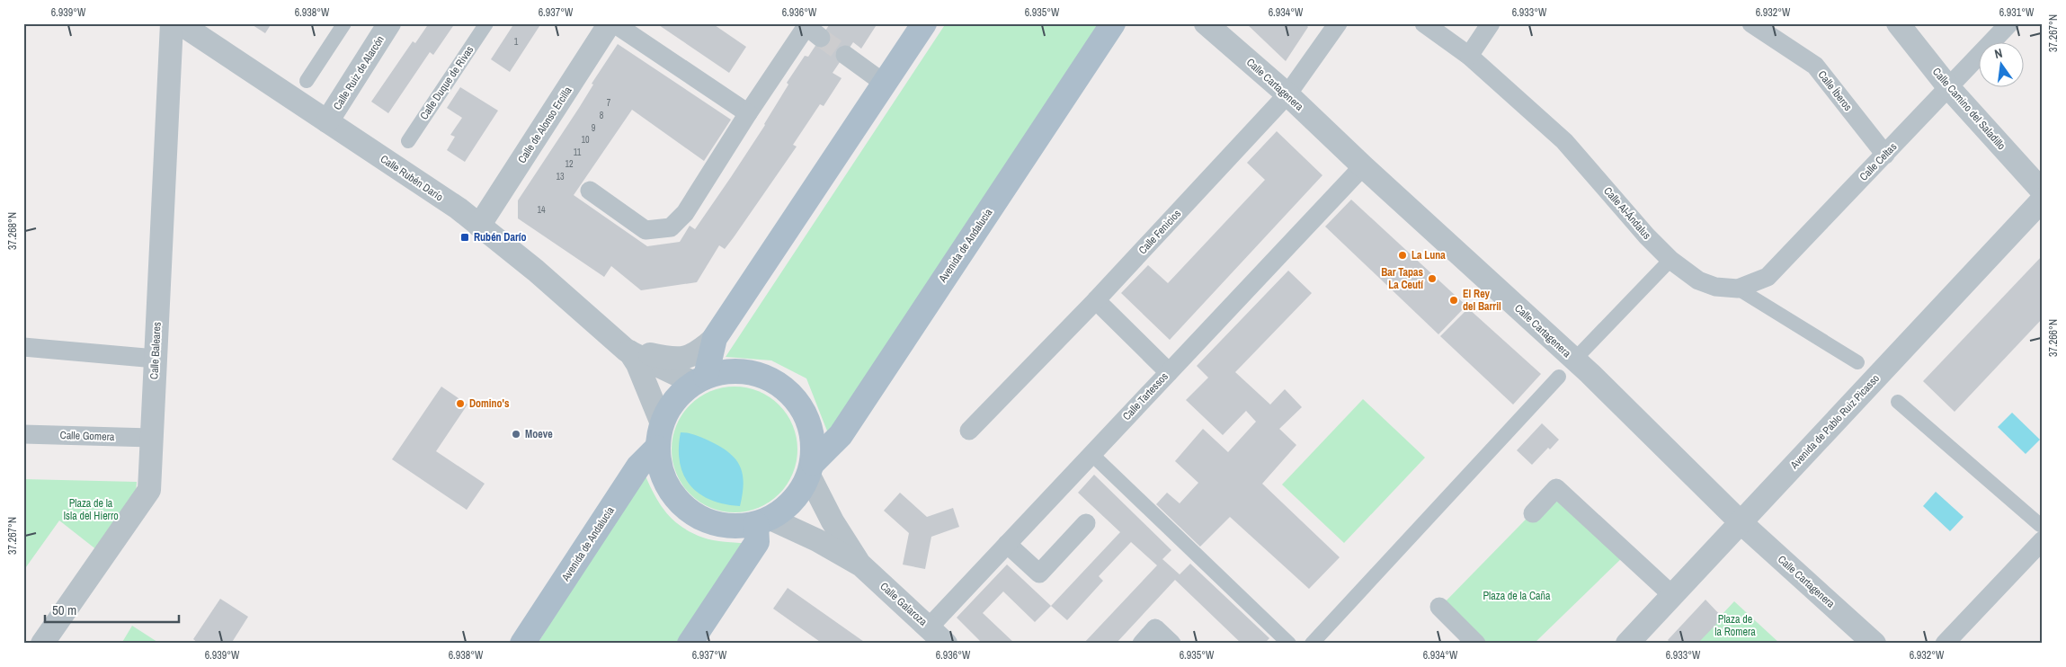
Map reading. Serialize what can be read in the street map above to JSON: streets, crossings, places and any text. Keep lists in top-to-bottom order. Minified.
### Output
{"streets":{"main road":["Avenida de Andalucía"],"street":["Calle Ruiz de Alarcón","Calle Duque de Rivas","Calle Cartagenera","Calle Íberos","Calle Camino del Saladillo","Calle de Alonso Ercilla","Calle Celtas","Calle Rubén Darío","Calle Al-Ándalus","Calle Fenicios","Calle Baleares","Calle Tartessos","Avenida de Pablo Ruiz Picasso","Calle Gomera","Calle Galaroza"]},"crossings":[["Calle Ruiz de Alarcón","Calle Rubén Darío"],["Calle Cartagenera","Calle Fenicios"],["Calle Cartagenera","Calle Tartessos"],["Calle Cartagenera","Avenida de Pablo Ruiz Picasso"],["Calle Íberos","Calle Celtas"],["Calle Camino del Saladillo","Calle Celtas"],["Calle de Alonso Ercilla","Calle Rubén Darío"],["Calle Celtas","Calle Al-Ándalus"],["Calle Rubén Darío","Avenida de Andalucía"],["Calle Rubén Darío","Calle Galaroza"],["Avenida de Andalucía","Calle Galaroza"],["Calle Baleares","Calle Gomera"],["Calle Tartessos","Calle Galaroza"]],"parks":["Plaza de la Isla del Hierro","Plaza de la Caña","Plaza de la Romera"],"places":{"transit":["Rubén Darío"],"other":["La Luna","Bar Tapas La Ceutí","El Rey del Barril","Domino's","Moeve"]},"house_numbers":["1","7","8","9","10","11","12","13","14"],"scale_bar":"50 m","north":"top","coordinates":["6.939°W","6.938°W","6.937°W","6.936°W","6.935°W","6.934°W","6.933°W","6.932°W","6.931°W","37.267°N","37.268°N","37.266°N"]}
